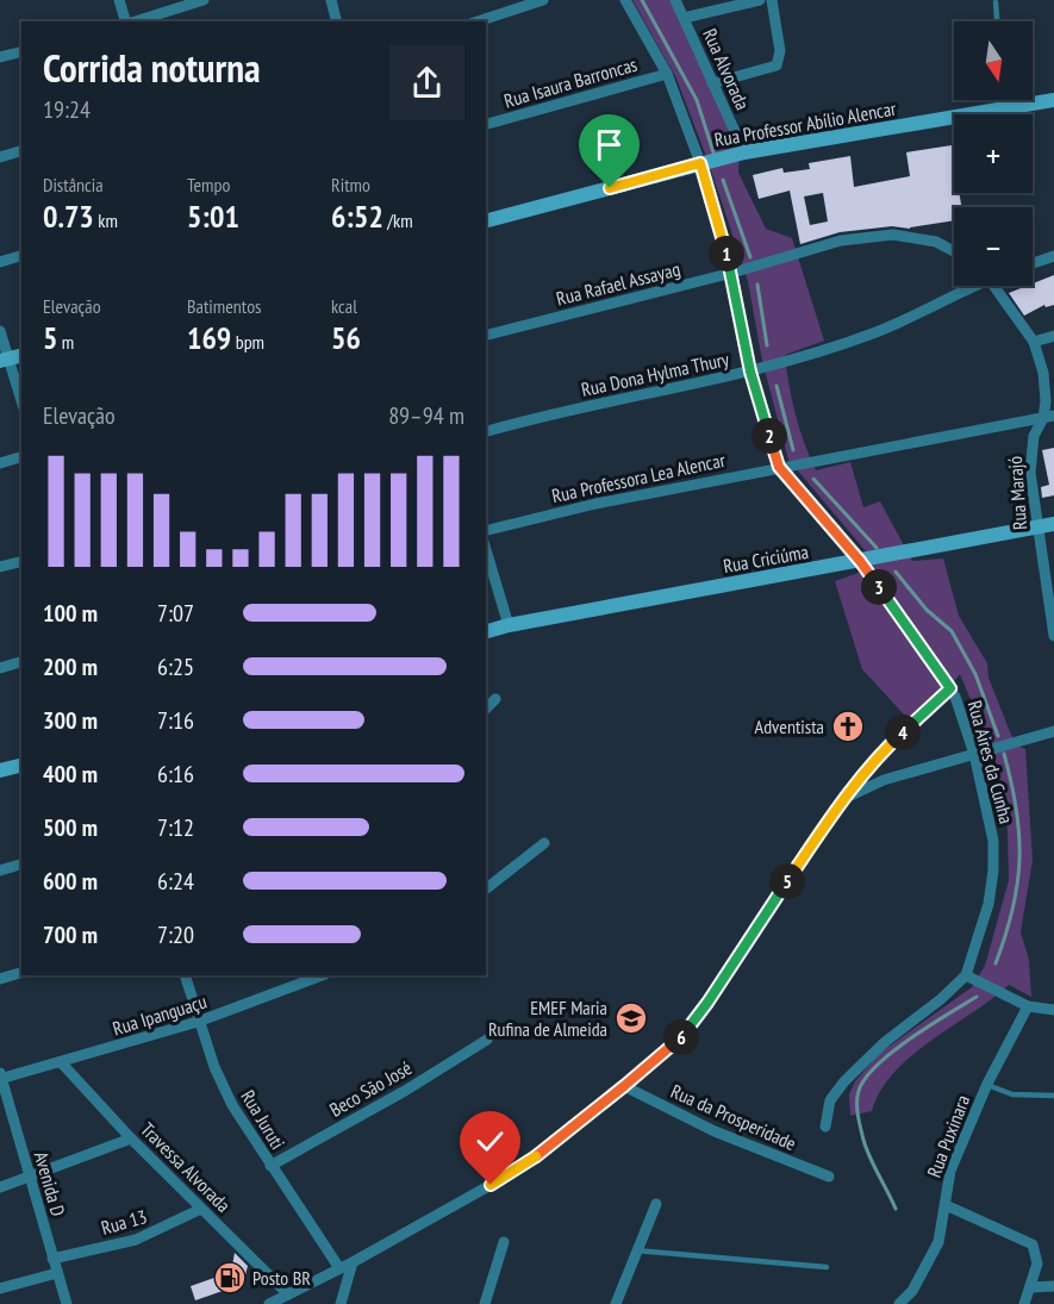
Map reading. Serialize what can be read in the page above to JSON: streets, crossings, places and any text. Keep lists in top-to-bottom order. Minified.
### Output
{"streets":{"street":["Rua Alvorada","Rua Isaura Barroncas","Rua Professor Abílio Alencar","Rua Rafael Assayag","Rua Dona Hylma Thury","Rua Professora Lea Alencar","Rua Marajó","Rua Criciúma","Rua Aires da Cunha","Rua Ipanguaçu","Beco São José","Rua da Prosperidade","Rua Juruti","Rua Puxinara","Travessa Alvorada","Avenida D","Rua 13"]},"crossings":[["Rua Alvorada","Rua Professor Abílio Alencar"],["Rua Isaura Barroncas","Rua Aires da Cunha"],["Rua Professor Abílio Alencar","Rua Aires da Cunha"],["Rua Rafael Assayag","Rua Aires da Cunha"],["Rua Dona Hylma Thury","Rua Aires da Cunha"],["Rua Professora Lea Alencar","Rua Marajó"],["Rua Professora Lea Alencar","Rua Aires da Cunha"],["Rua Marajó","Rua Criciúma"],["Rua Criciúma","Rua Aires da Cunha"],["Rua Ipanguaçu","Rua Juruti"],["Rua Ipanguaçu","Travessa Alvorada"],["Rua Ipanguaçu","Avenida D"],["Beco São José","Rua Juruti"],["Travessa Alvorada","Rua 13"],["Avenida D","Rua 13"]],"places":{"church":["Adventista"],"school or university":["EMEF Maria Rufina de Almeida"],"fuel station":["Posto BR"]},"north":"bottom","page":{"map_buttons":["+","−"],"heading":["Corrida noturna","19:24"],"stats":[["Distância","0.73 km"],["Tempo","5:01"],["Ritmo","6:52 /km"],["Elevação","5 m"],["Batimentos","169 bpm"],["kcal","56"]],"pins":["1","2","3","4","5","6"],"chart":["Elevação","89–94 m"],"list":[{"name":"100 m","note":"7:07"},{"name":"200 m","note":"6:25"},{"name":"300 m","note":"7:16"},{"name":"400 m","note":"6:16"},{"name":"500 m","note":"7:12"},{"name":"600 m","note":"6:24"},{"name":"700 m","note":"7:20"}]}}
